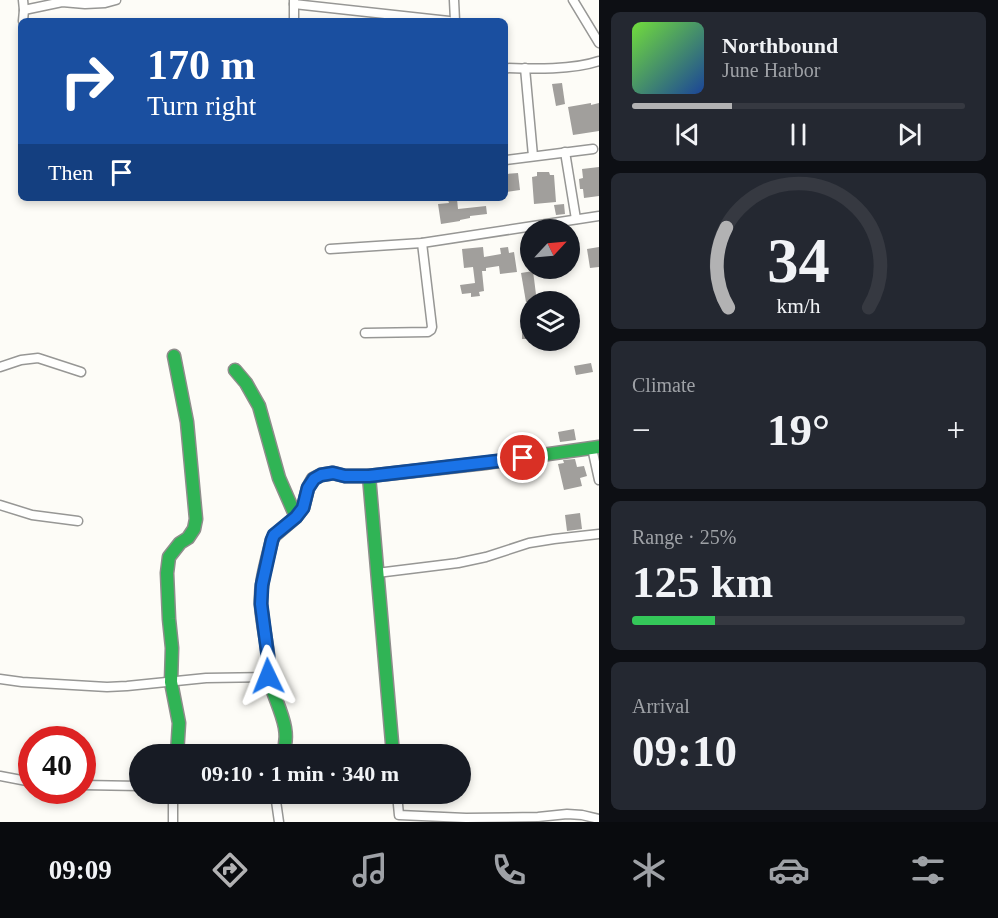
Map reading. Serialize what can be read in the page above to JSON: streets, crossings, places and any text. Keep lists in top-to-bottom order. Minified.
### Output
{"north":"top right","page":{"turn":["170 m","Turn right"],"song":["Northbound","June Harbor"],"then":"Then","tile":["Climate",["Range · 25%","125 km"],["Arrival","09:10"]],"heat":["−","19°","+"],"limit":"40","trip":"09:10 · 1 min · 340 m","tabs":"09:09","gauge":["34","km/h"]}}
